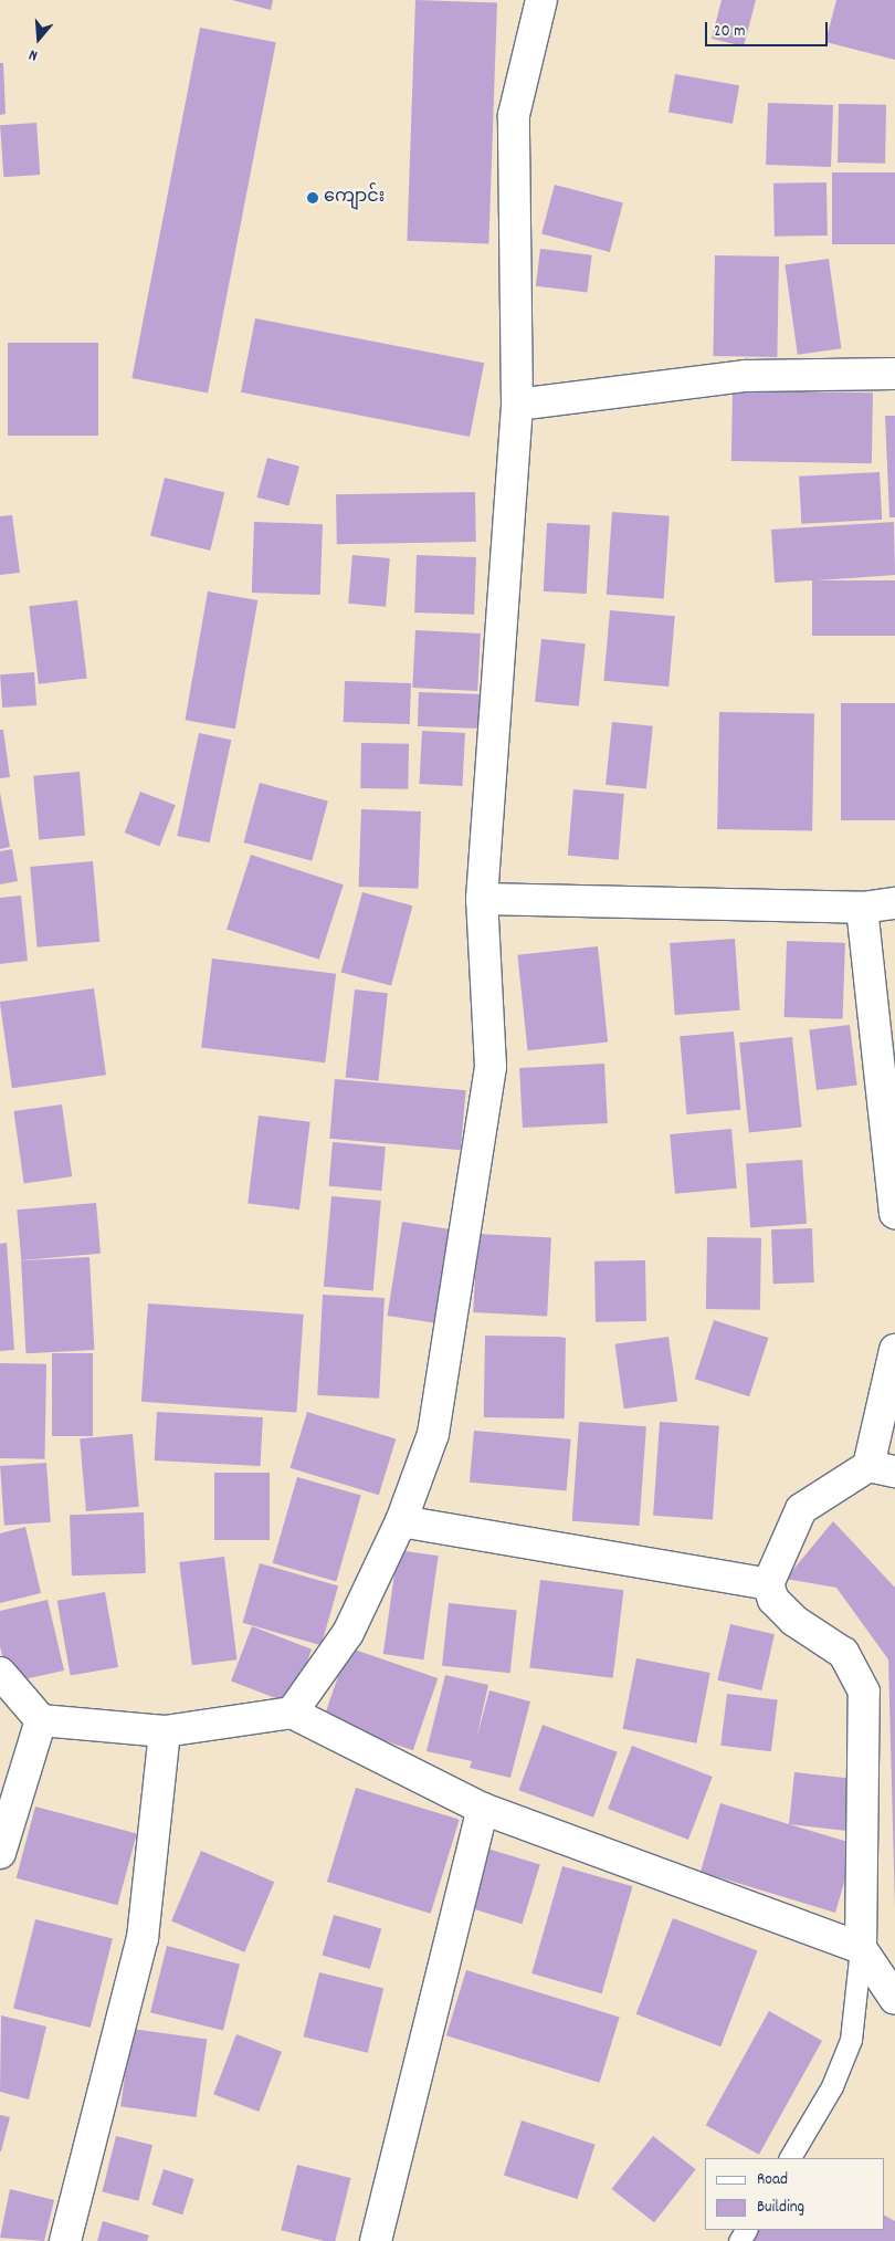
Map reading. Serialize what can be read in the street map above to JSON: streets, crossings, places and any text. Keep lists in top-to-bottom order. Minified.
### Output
{"places":["ကျောင်း"],"legend":["Road","Building"],"scale_bar":"20 m","north":"bottom"}
